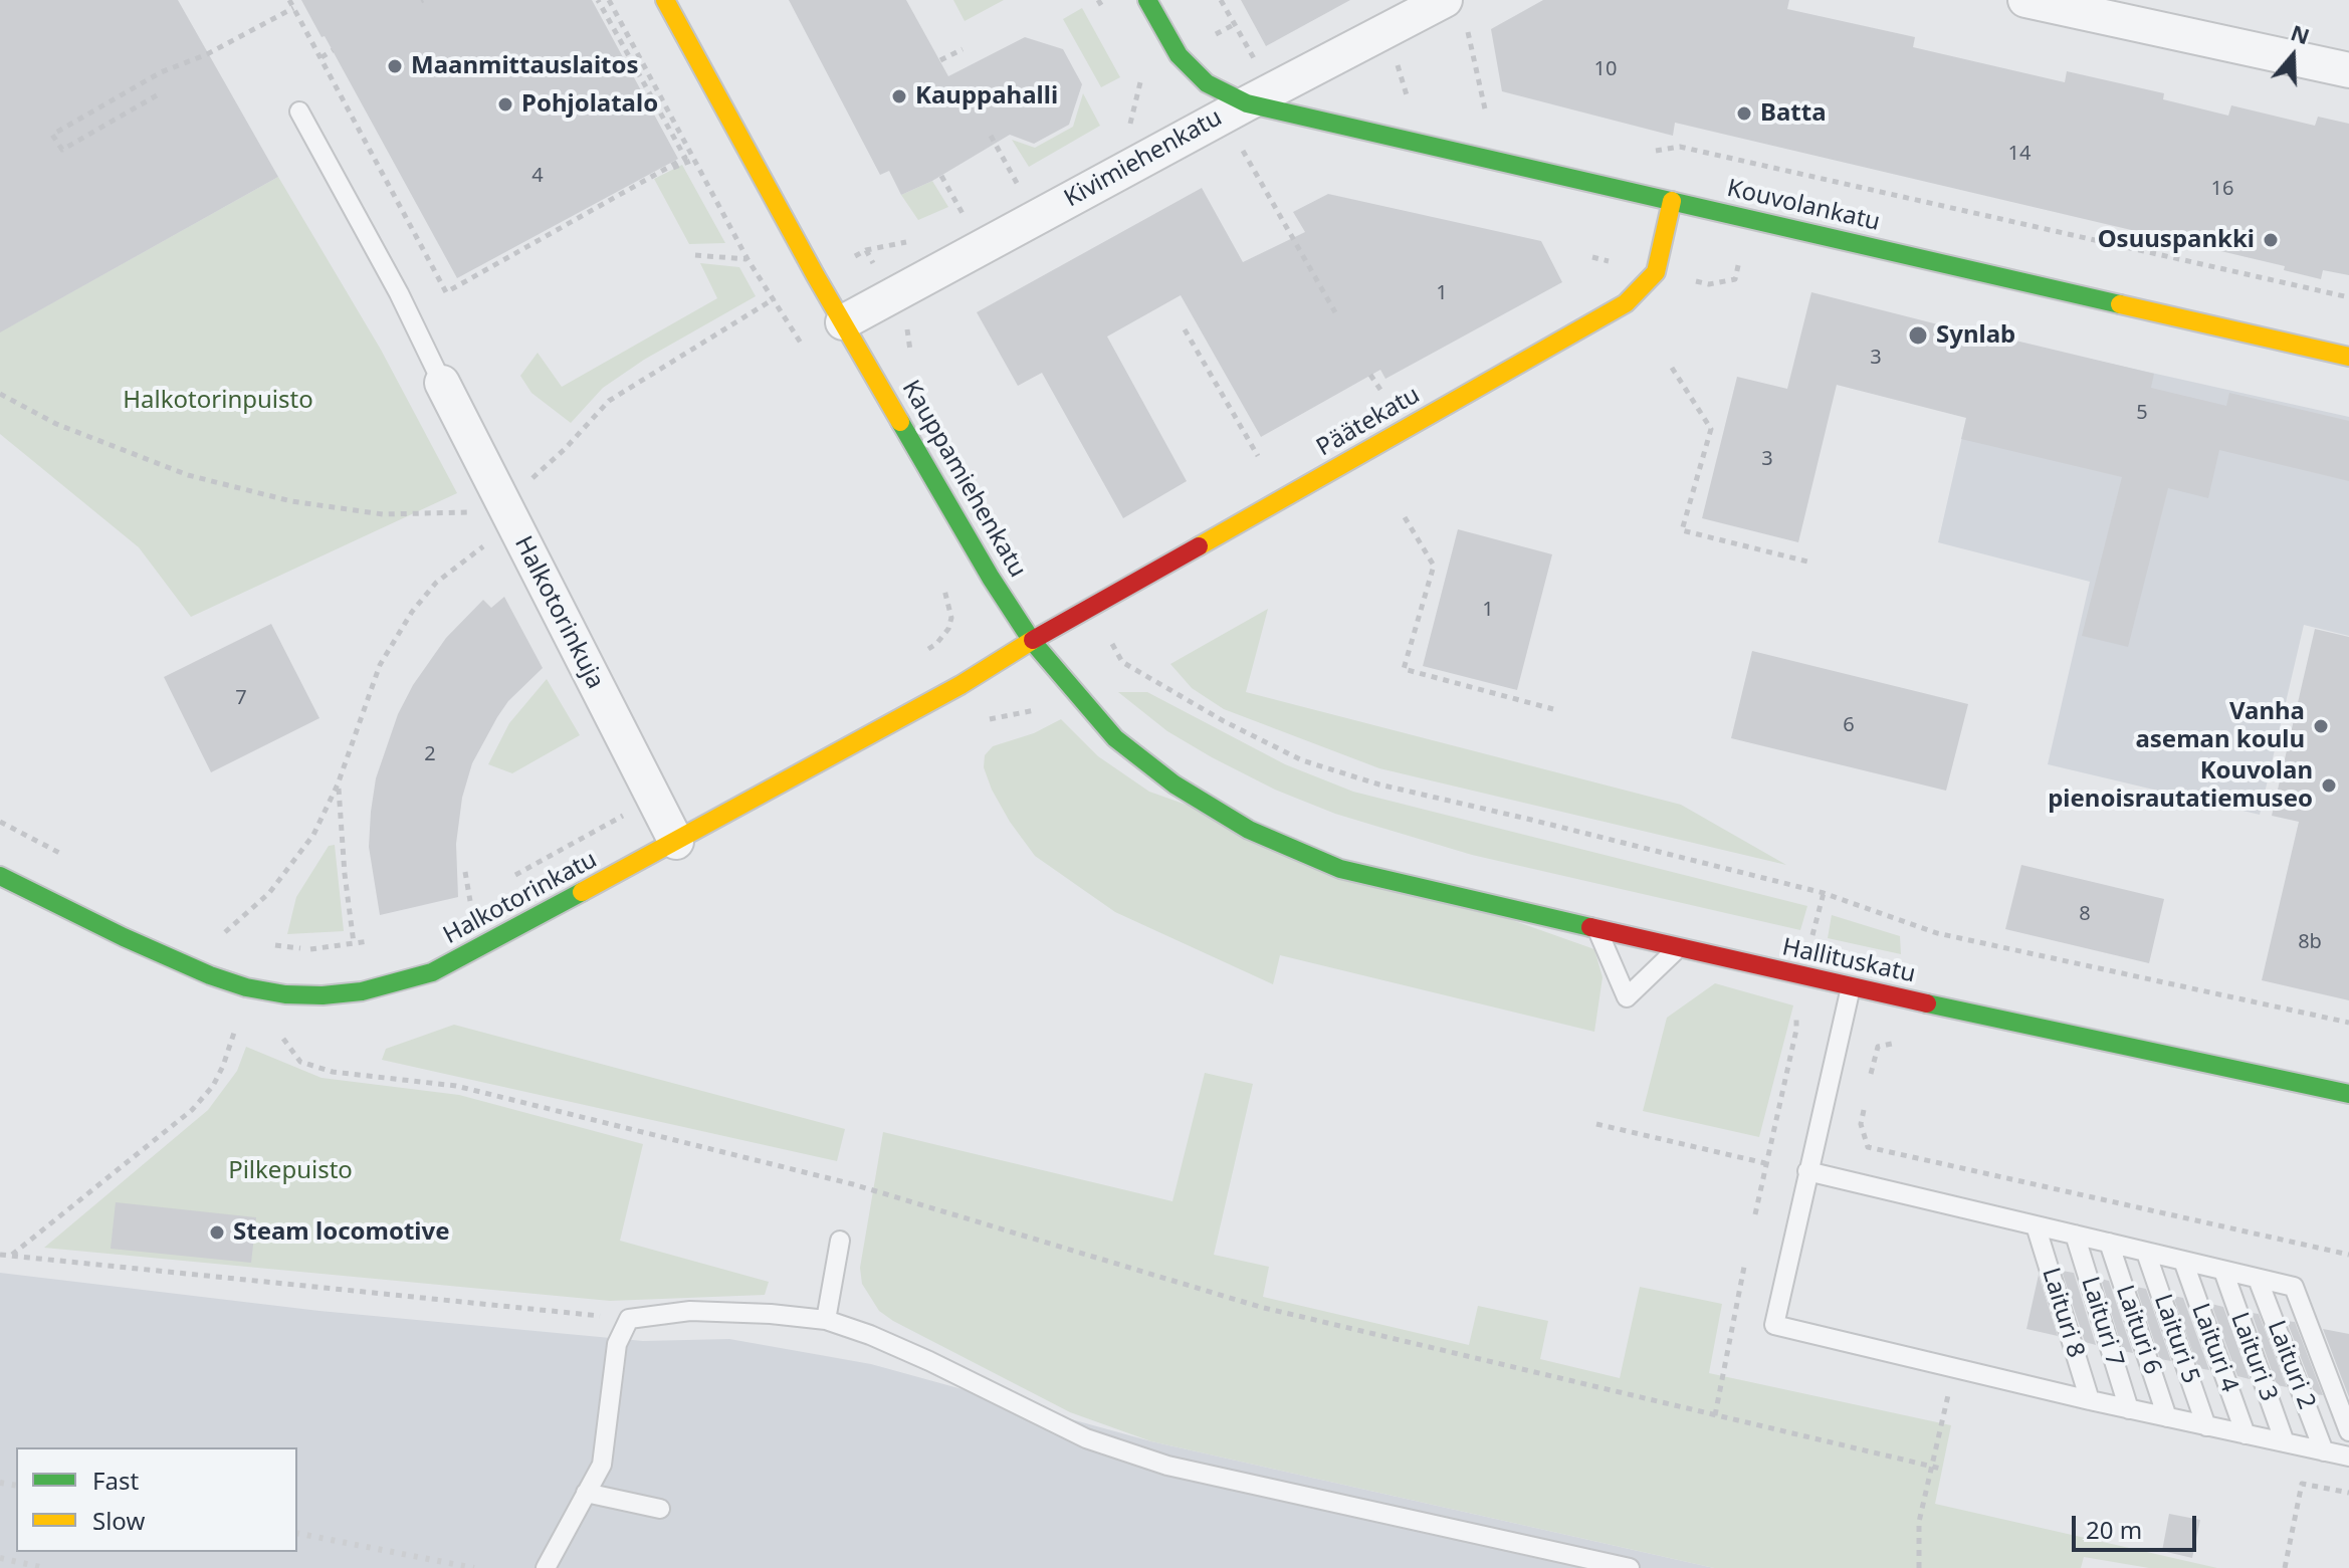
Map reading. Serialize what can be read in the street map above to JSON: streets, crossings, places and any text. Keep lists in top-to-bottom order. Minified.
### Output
{"streets":{"street":["Kivimiehenkatu","Kouvolankatu","Päätekatu","Kauppamiehenkatu","Halkotorinkuja","Halkotorinkatu","Hallituskatu"],"lane":["Laituri 8","Laituri 7","Laituri 6","Laituri 5","Laituri 4","Laituri 3","Laituri 2"]},"crossings":[["Kivimiehenkatu","Kouvolankatu"],["Kivimiehenkatu","Kauppamiehenkatu"],["Kouvolankatu","Päätekatu"],["Päätekatu","Kauppamiehenkatu"],["Päätekatu","Halkotorinkatu"],["Kauppamiehenkatu","Halkotorinkatu"],["Kauppamiehenkatu","Hallituskatu"],["Halkotorinkuja","Halkotorinkatu"]],"parks":["Halkotorinpuisto","Pilkepuisto"],"places":["Maanmittauslaitos","Kauppahalli","Pohjolatalo","Batta","Osuuspankki","Synlab","Vanha aseman koulu","Kouvolan pienoisrautatiemuseo","Steam locomotive"],"house_numbers":["10","14","4","16","1","3","5","3","1","7","6","2","8","8b"],"legend":["Fast","Slow"],"scale_bar":"20 m","north":"top"}
